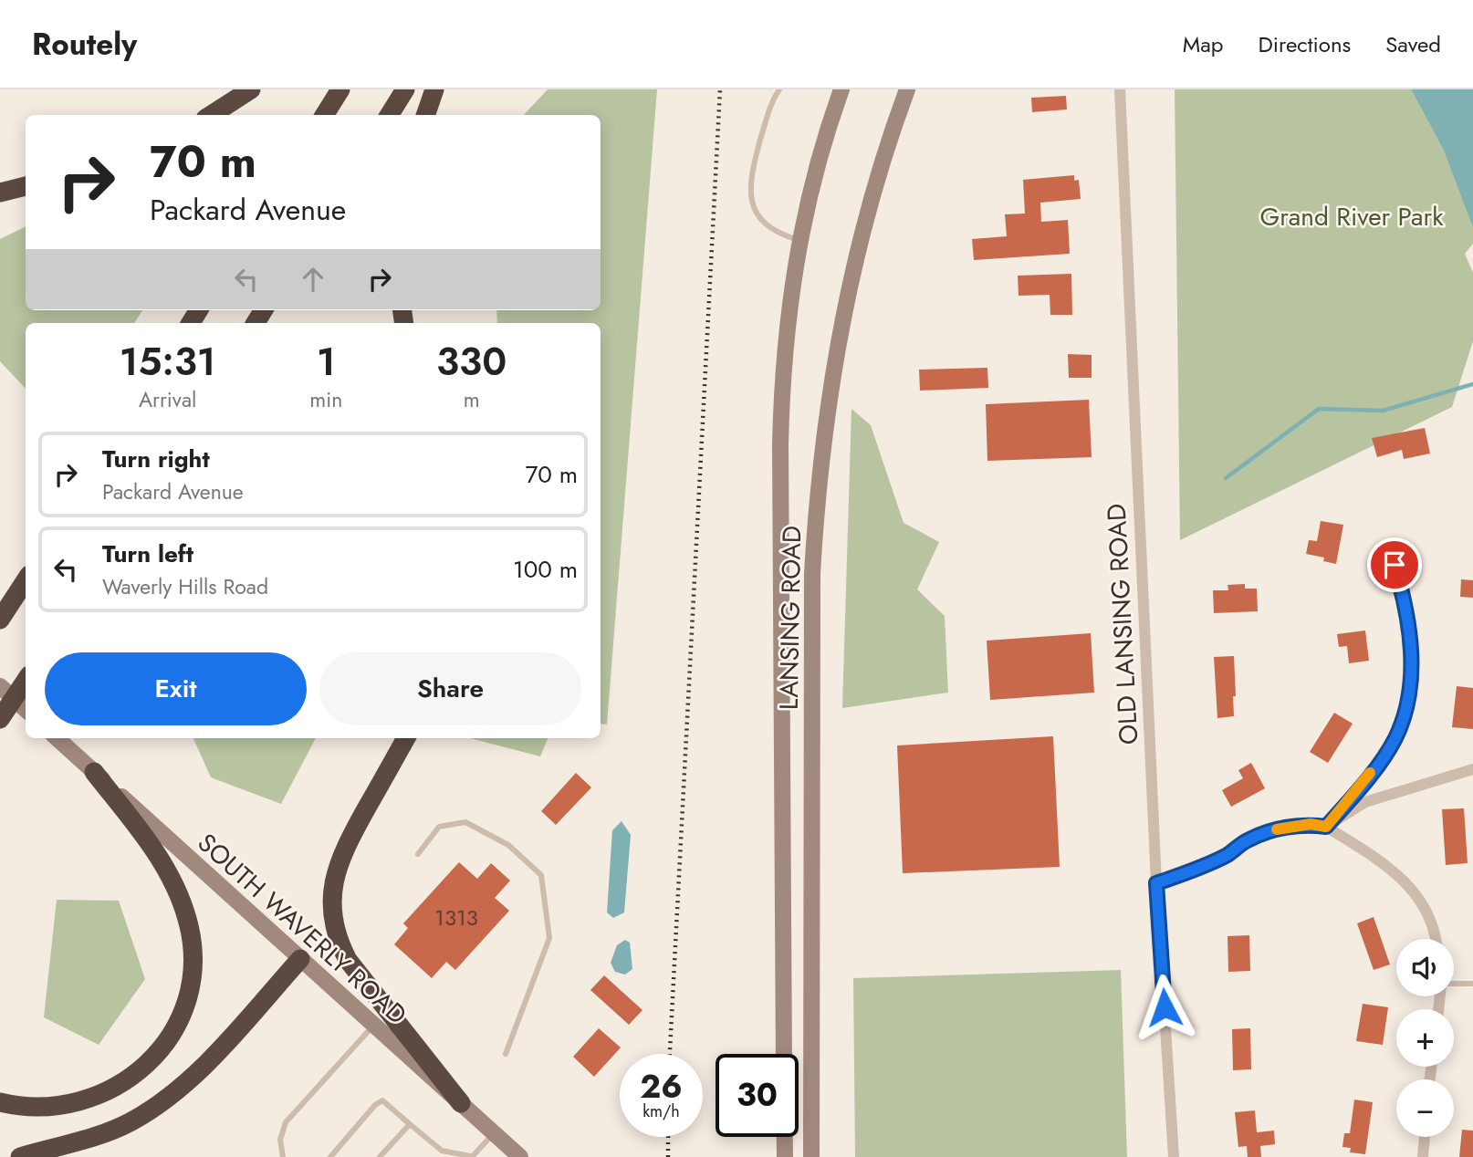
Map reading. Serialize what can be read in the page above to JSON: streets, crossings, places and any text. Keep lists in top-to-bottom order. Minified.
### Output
{"streets":{"main road":["LANSING ROAD","SOUTH WAVERLY ROAD"],"street":["OLD LANSING ROAD"]},"parks":["Grand River Park"],"house_numbers":["1313"],"page":{"header":"Routely","nav":["Map","Directions","Saved"],"turn":["70 m","Packard Avenue"],"eta":["15:31","Arrival","1","min","330","m"],"list":[{"name":"Turn right","note":"Packard Avenue","value":"70 m"},{"name":"Turn left","note":"Waverly Hills Road","value":"100 m"}],"buttons":["Exit","Share"],"map_buttons":["+","−"],"speed":"26 km/h","limit":"30"}}
